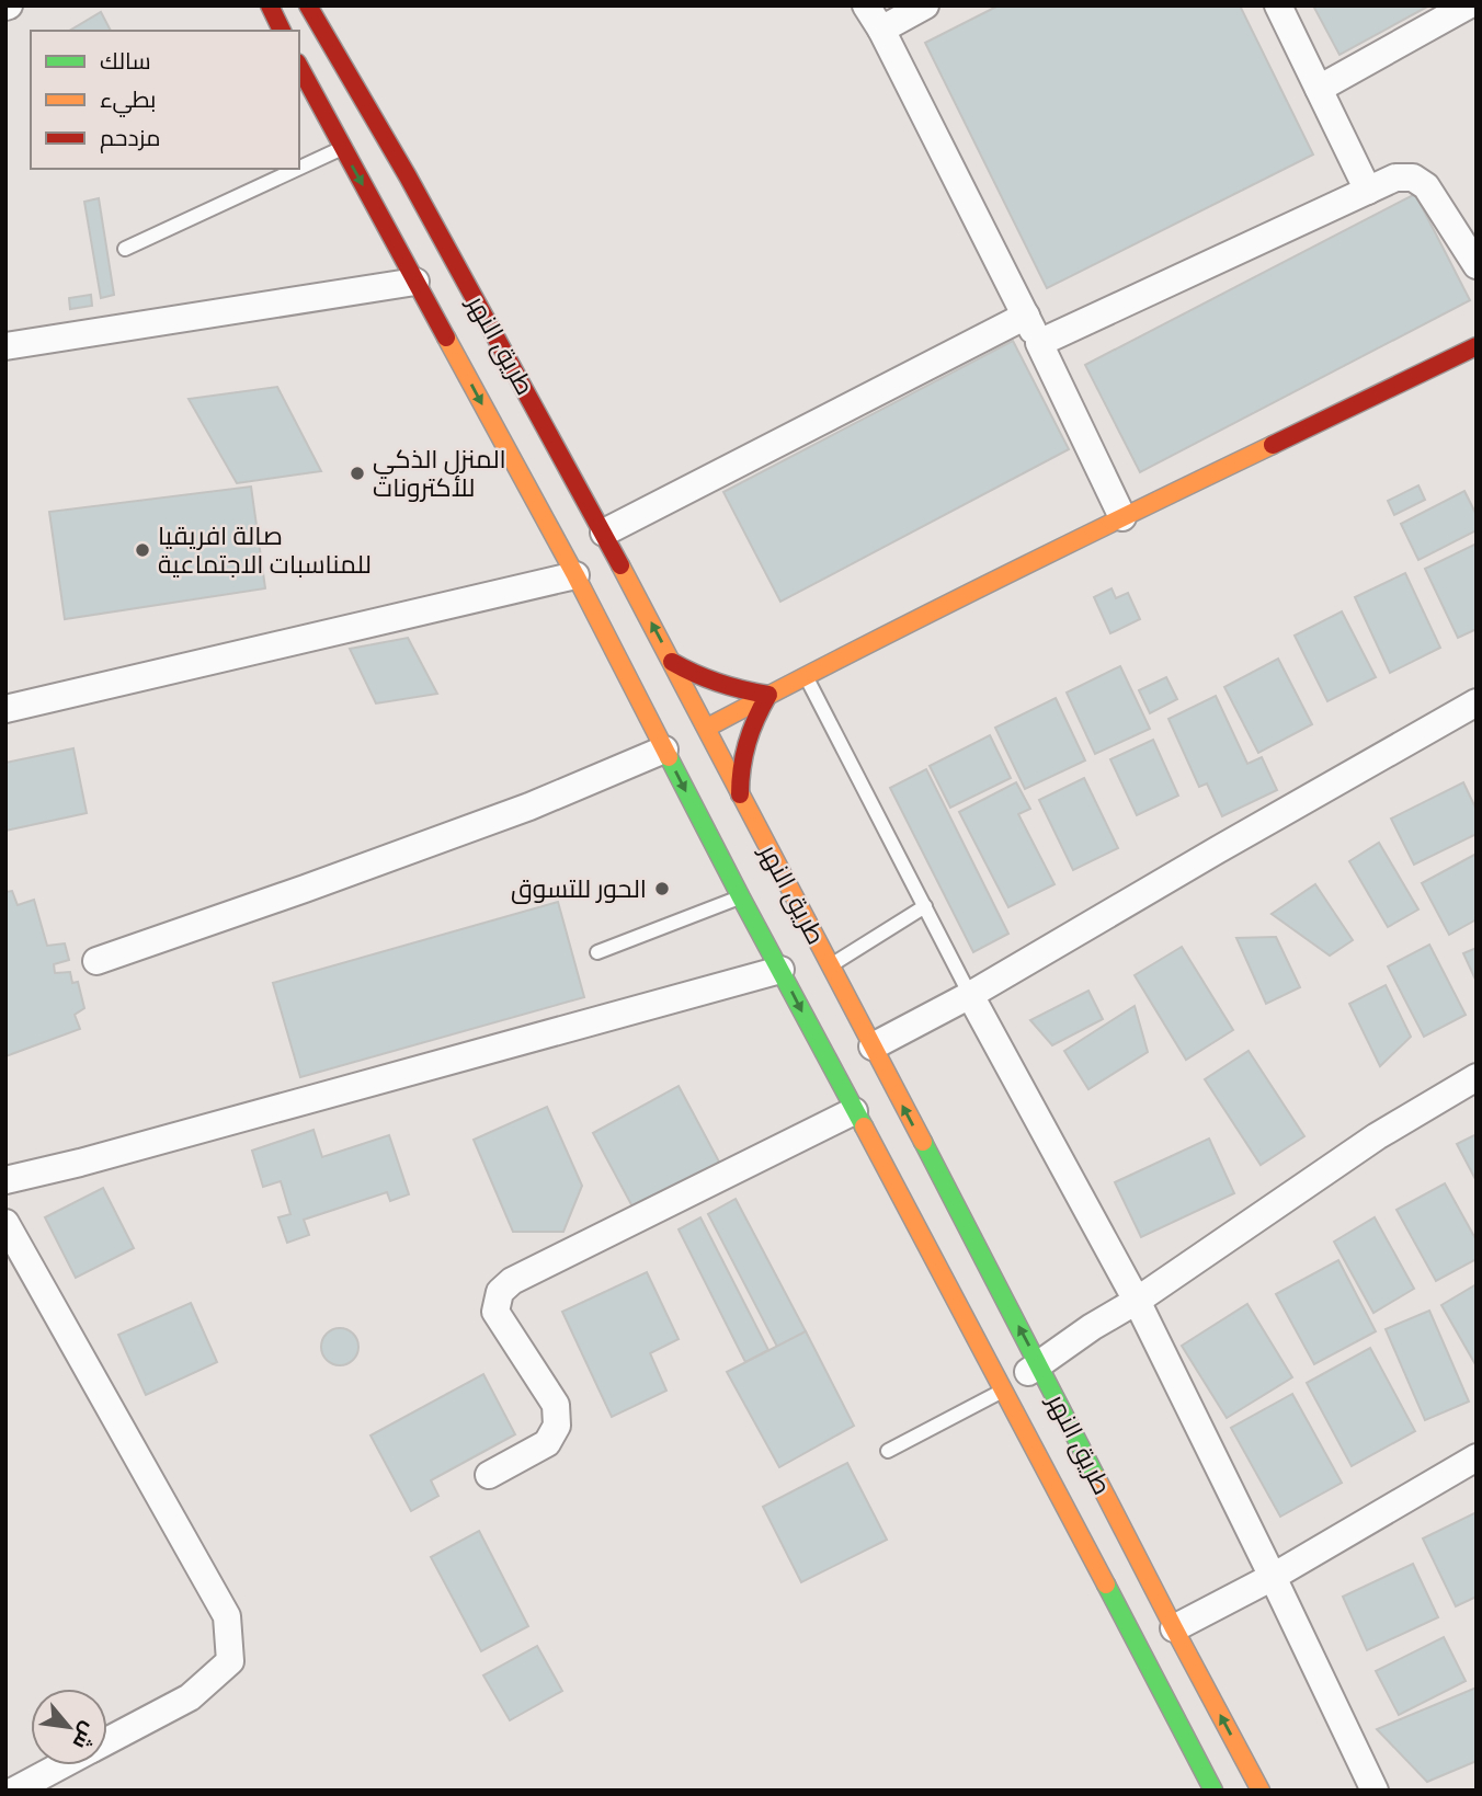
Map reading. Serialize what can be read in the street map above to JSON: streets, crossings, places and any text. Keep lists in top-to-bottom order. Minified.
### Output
{"streets":{"main road":["طريق النهر"]},"places":["المنزل الذكي للأكترونات","صالة افريقيا للمناسبات الاجتماعية","الحور للتسوق"],"legend":["سالك","بطيء","مزدحم"],"north":"bottom right"}
